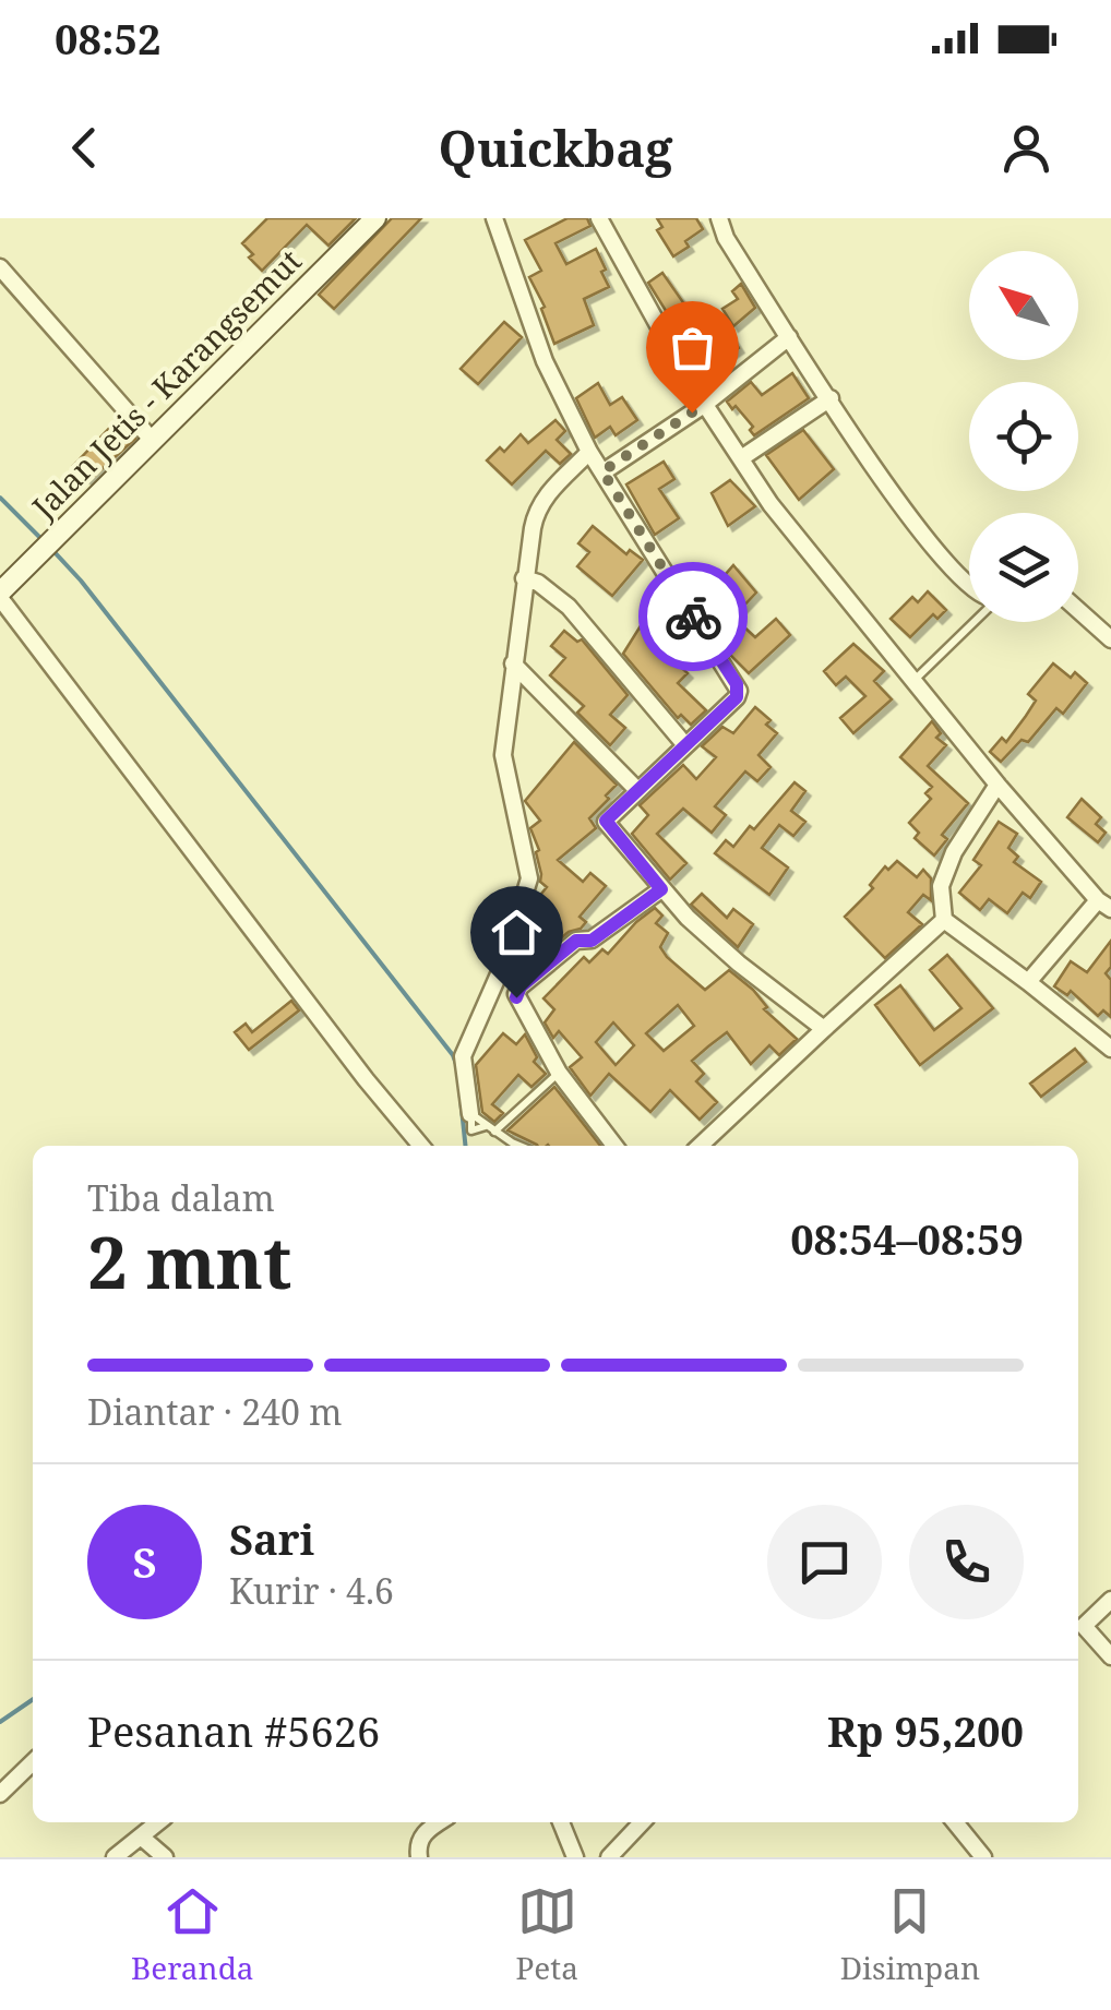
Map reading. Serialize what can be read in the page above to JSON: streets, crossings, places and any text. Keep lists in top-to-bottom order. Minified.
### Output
{"streets":{"main road":["Jalan Jetis - Karangsemut"]},"north":"top left","page":{"status":"08:52","header":"Quickbag","heading":["2 mnt","Tiba dalam","08:54–08:59"],"panel":["Sari","Kurir · 4.6","Pesanan #5626","Rp 95,200"],"bar":"Diantar · 240 m","round":"S","tabs":["Beranda","Peta","Disimpan"]}}
